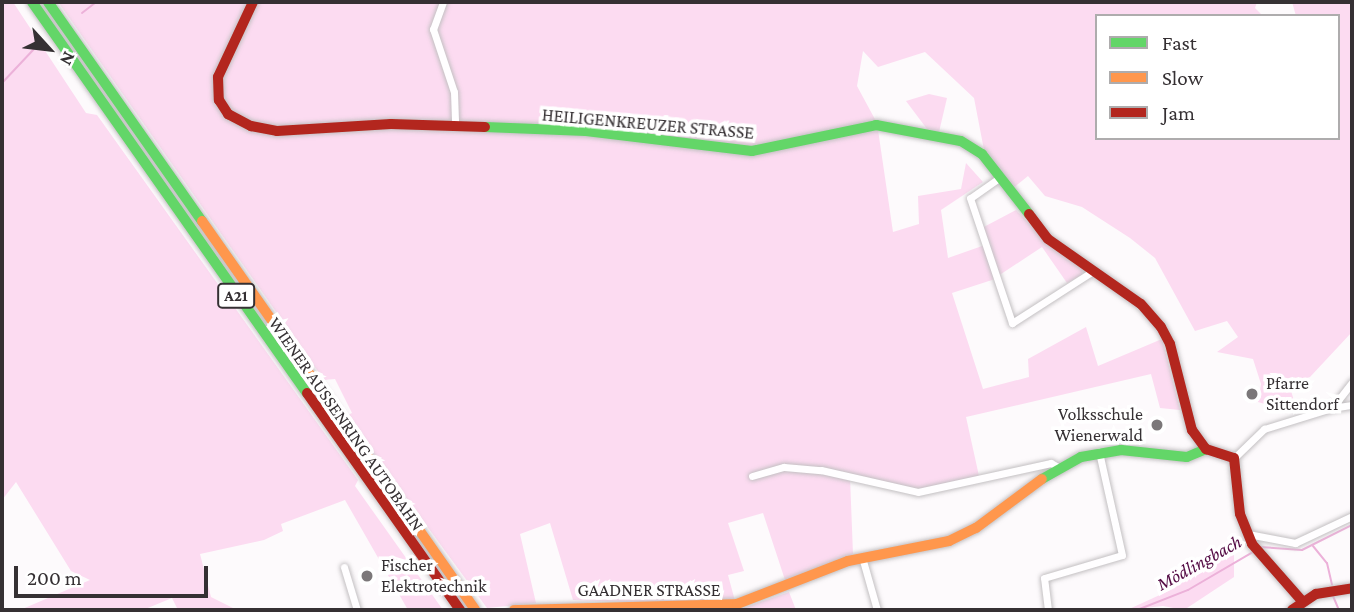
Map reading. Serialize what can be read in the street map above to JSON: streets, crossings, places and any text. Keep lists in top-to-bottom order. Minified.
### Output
{"streets":{"main road":["HEILIGENKREUZER STRASSE","A21","WIENER AUSSENRING AUTOBAHN","GAADNER STRASSE"]},"crossings":[["HEILIGENKREUZER STRASSE","GAADNER STRASSE"]],"water":["Mödlingbach"],"places":["Pfarre Sittendorf","Volksschule Wienerwald","Fischer Elektrotechnik"],"legend":["Fast","Slow","Jam"],"scale_bar":"200 m","north":"bottom right"}
